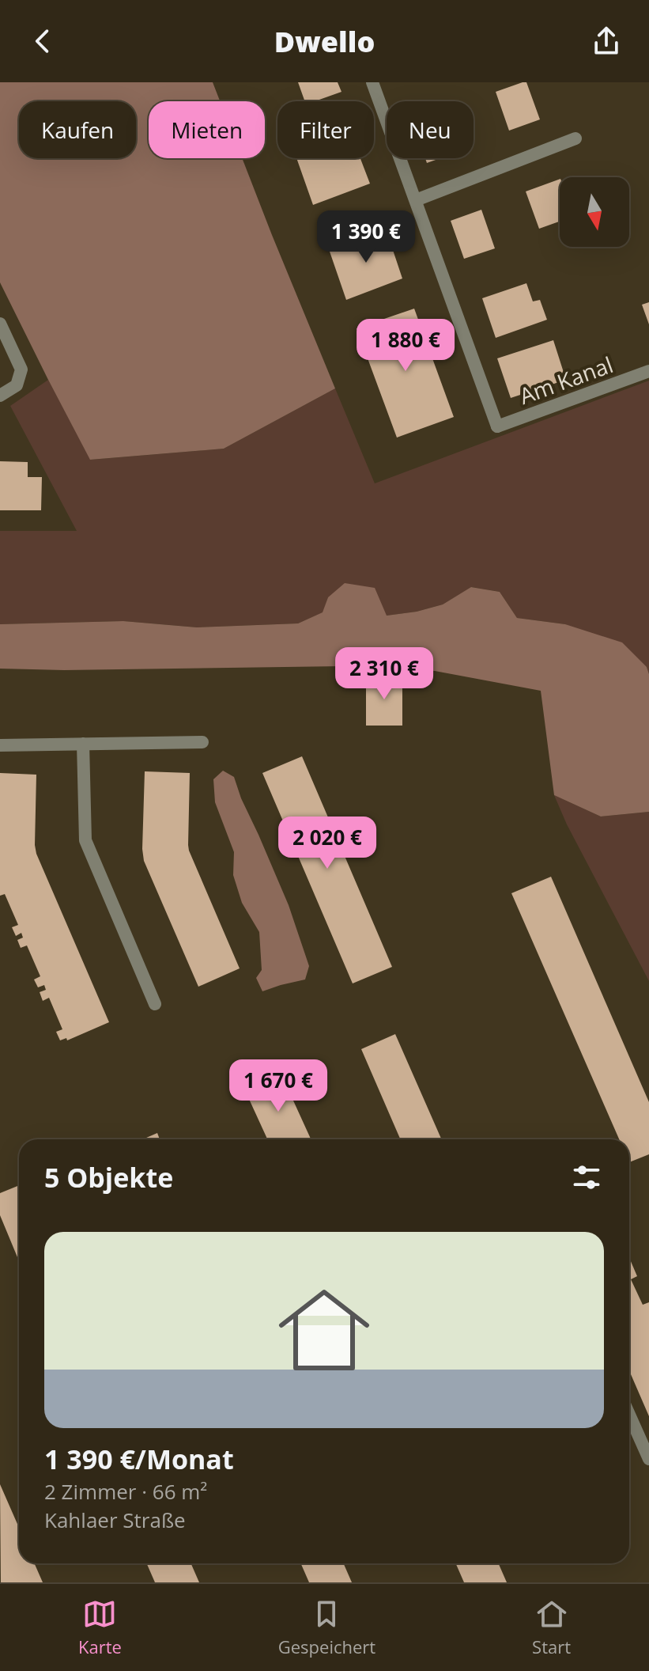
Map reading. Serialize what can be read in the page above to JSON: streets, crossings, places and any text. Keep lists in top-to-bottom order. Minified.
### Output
{"streets":{"street":["Am Kanal"]},"north":"bottom","page":{"header":"Dwello","chip":["Kaufen","Mieten","Filter","Neu"],"price":["1 390 €","1 880 €","2 310 €","2 020 €","1 670 €"],"heading":"5 Objekte","list":[{"name":"1 390 €/Monat","note":"2 Zimmer · 66 m² · Kahlaer Straße"}],"tabs":["Karte","Gespeichert","Start"]}}
